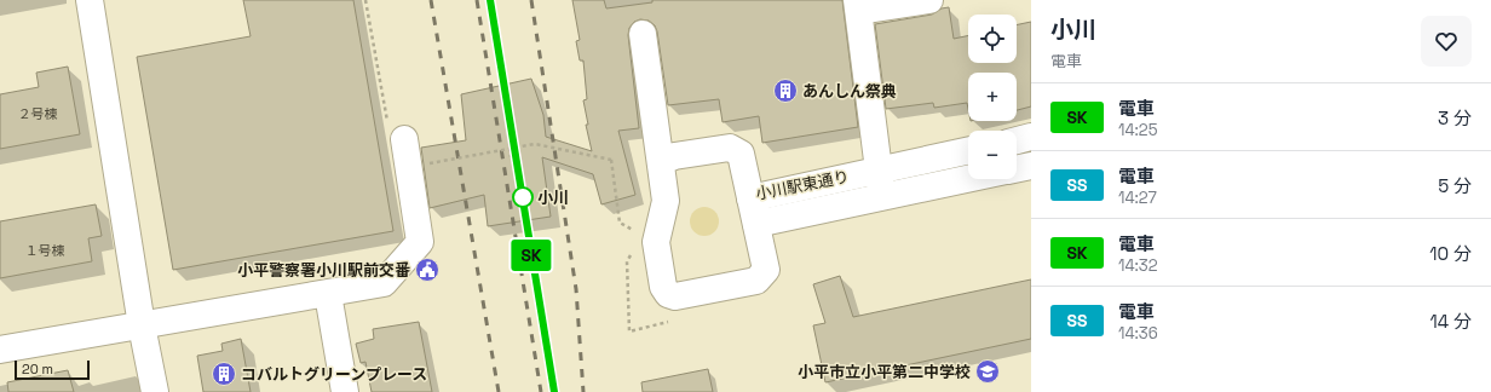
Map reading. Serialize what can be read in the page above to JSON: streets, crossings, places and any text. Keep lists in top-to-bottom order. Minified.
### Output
{"streets":{"street":["小川駅東通り"]},"places":{"building":["あんしん祭典","コバルトグリーンプレース"],"other":["小川"],"public building":["小平警察署小川駅前交番"],"school or university":["小平市立小平第二中学校"]},"house_numbers":["２号棟","１号棟"],"scale_bar":"20 m","page":{"on_map":"SK","heading":["小川","電車"],"map_buttons":["+","−"],"list":[{"mark":"SK","name":"電車","note":"14:25","value":"3 分"},{"mark":"SS","name":"電車","note":"14:27","value":"5 分"},{"mark":"SK","name":"電車","note":"14:32","value":"10 分"},{"mark":"SS","name":"電車","note":"14:36","value":"14 分"}],"scale":"20 m"}}
